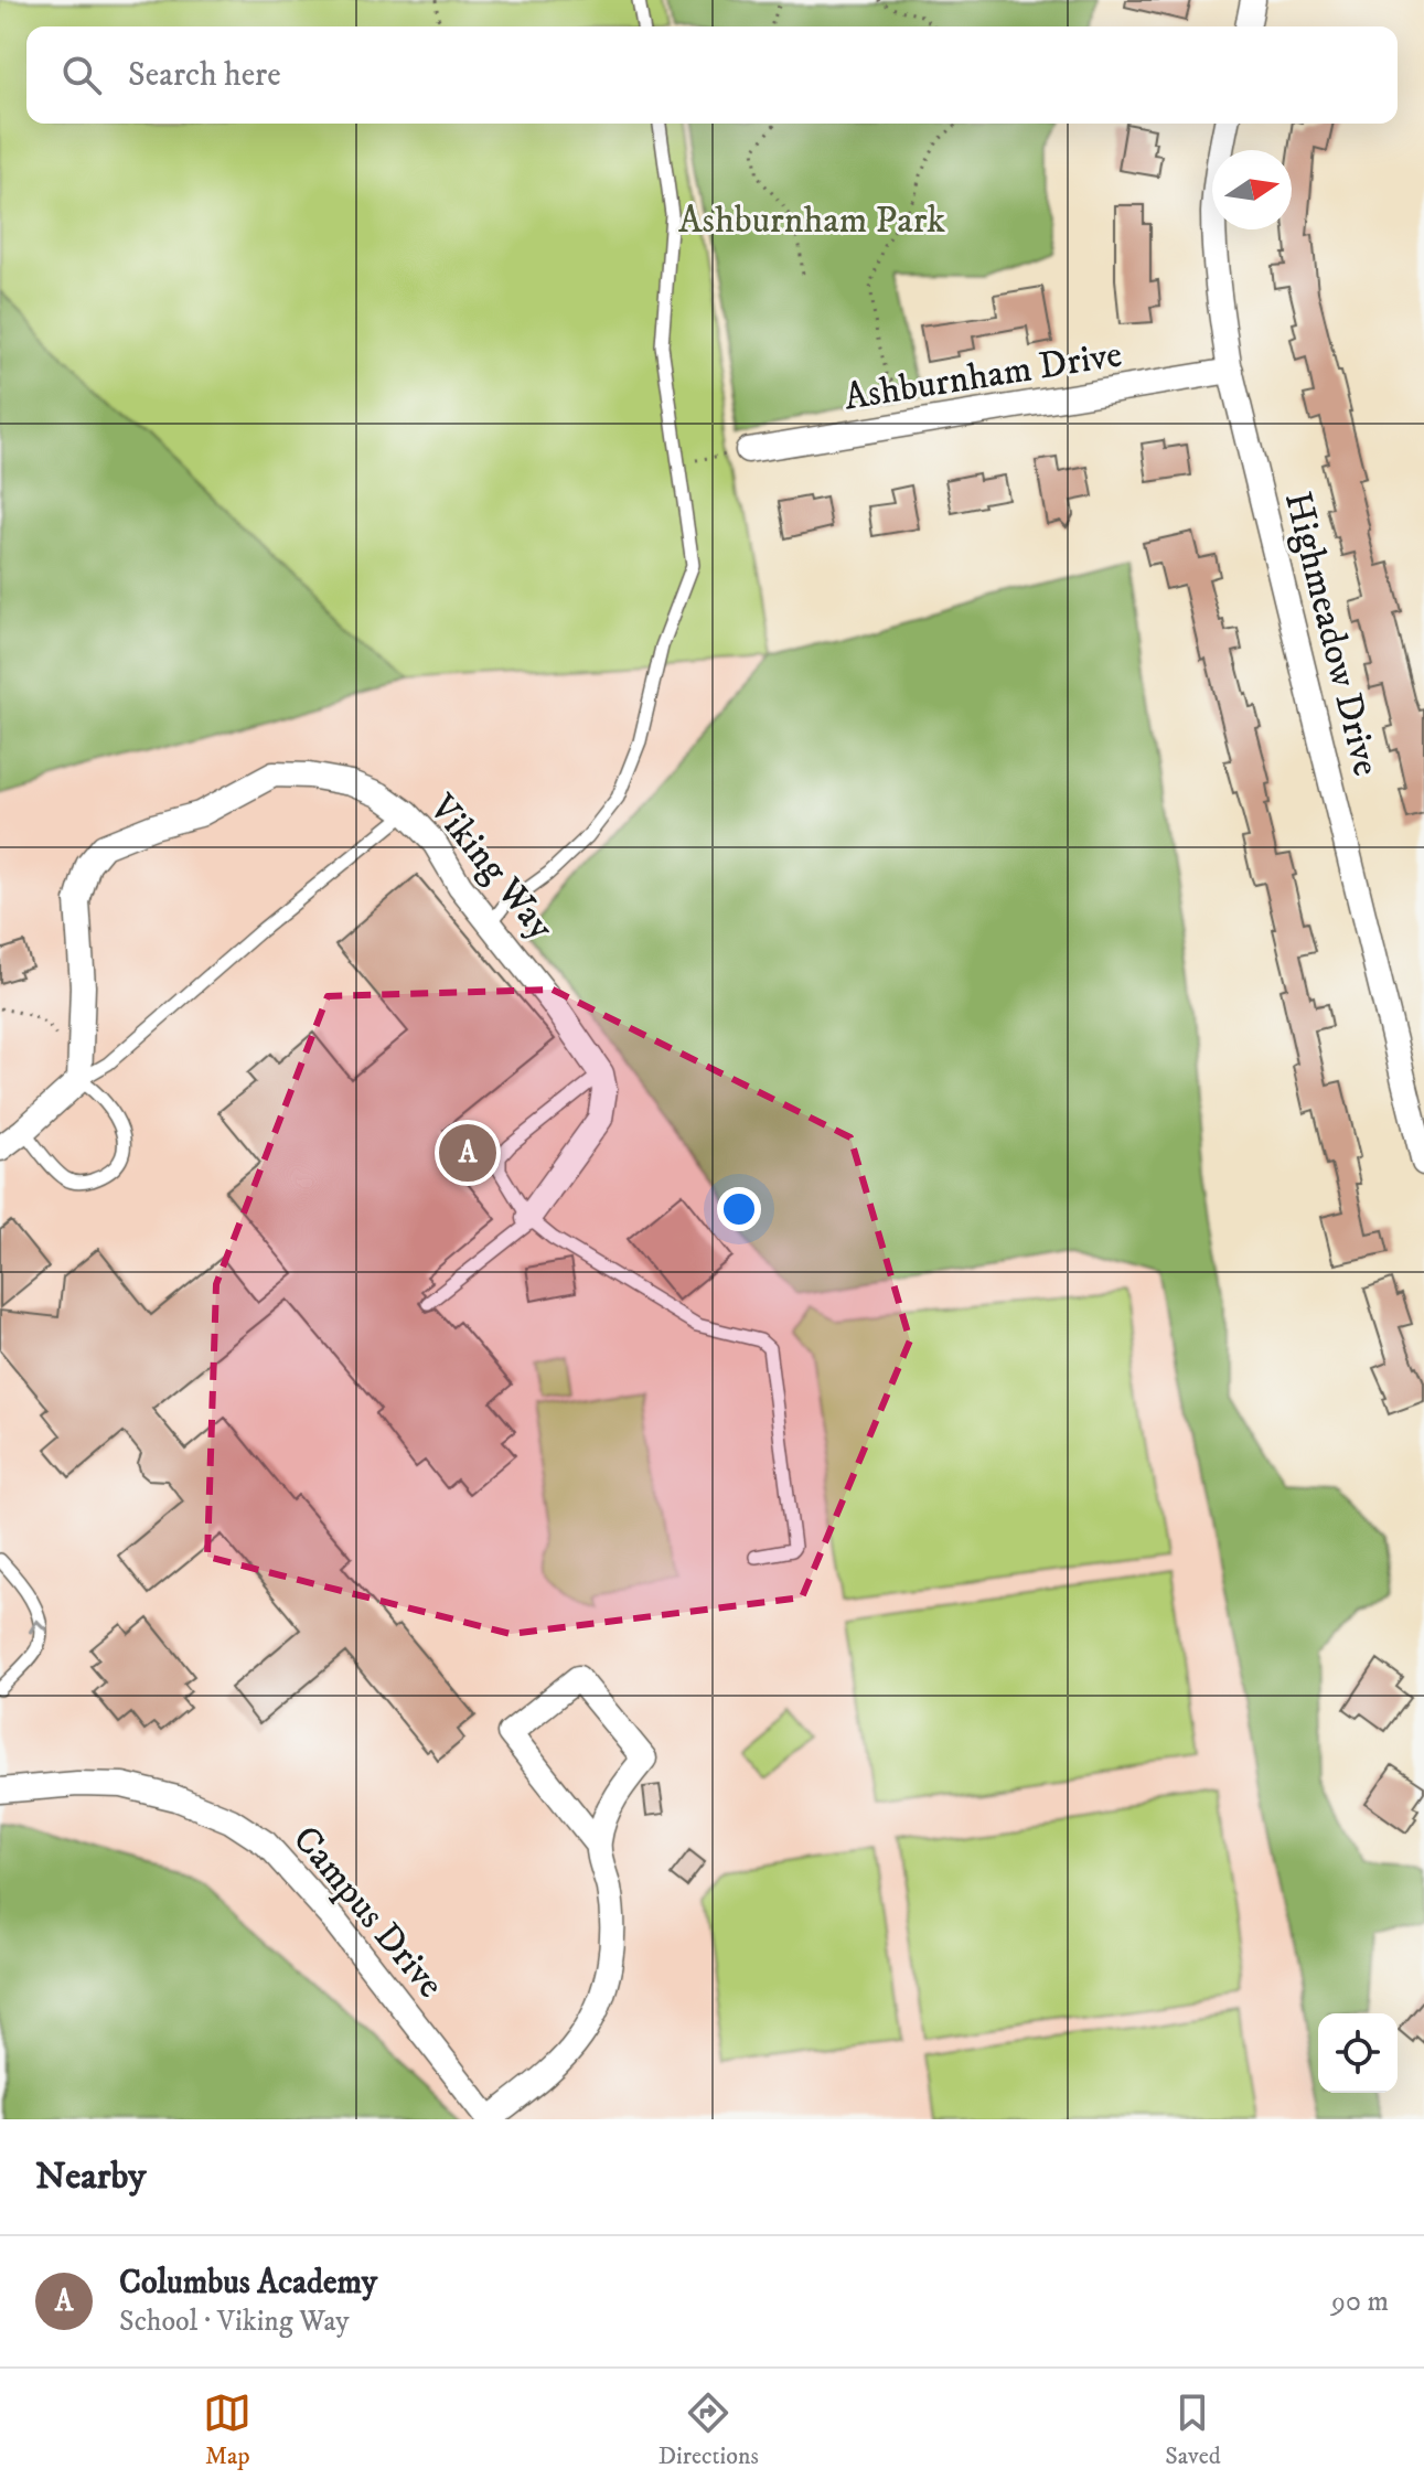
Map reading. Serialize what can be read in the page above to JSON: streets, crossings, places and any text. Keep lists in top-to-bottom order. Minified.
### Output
{"streets":{"street":["Ashburnham Drive","Highmeadow Drive","Viking Way","Campus Drive"]},"crossings":[["Ashburnham Drive","Highmeadow Drive"]],"parks":["Ashburnham Park"],"north":"right","page":{"search":"Search here","pins":"A","heading":"Nearby","list":[{"mark":"A","name":"Columbus Academy","note":"School · Viking Way","value":"90 m"}],"nav":["Map","Directions","Saved"]}}
